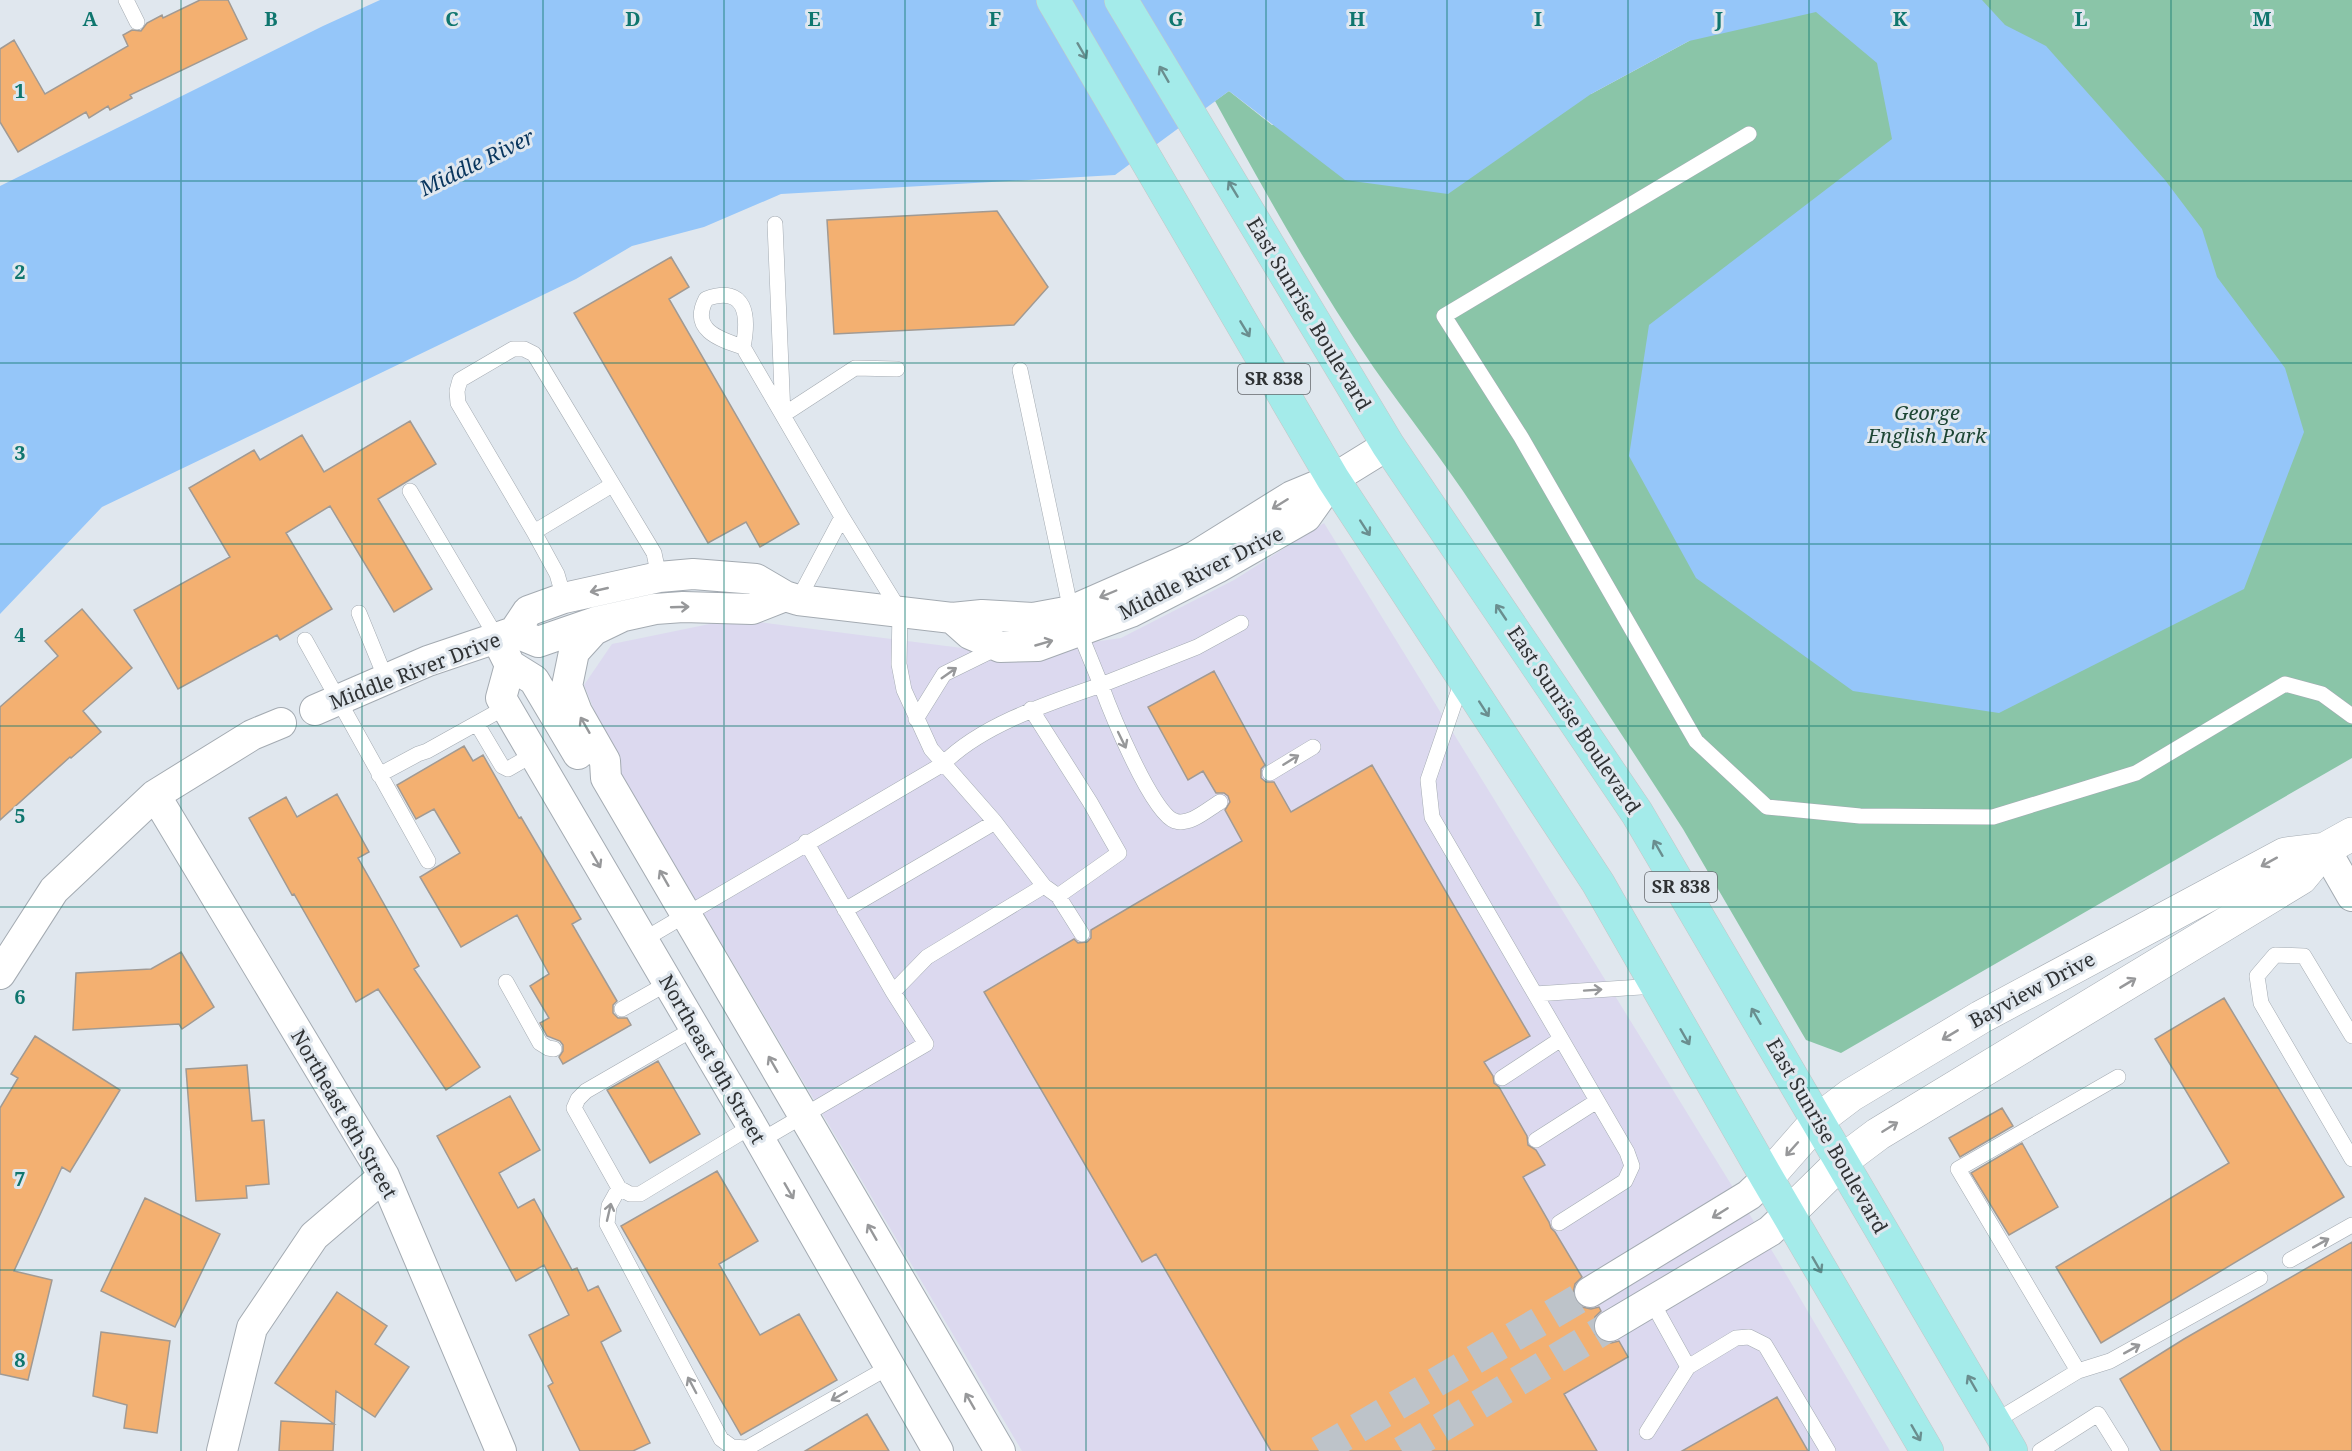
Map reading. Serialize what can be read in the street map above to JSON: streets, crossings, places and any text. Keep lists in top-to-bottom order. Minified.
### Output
{"streets":{"main road":["East Sunrise Boulevard","SR 838"],"street":["Middle River Drive","Bayview Drive","Northeast 9th Street","Northeast 8th Street"]},"crossings":[["East Sunrise Boulevard","Middle River Drive"],["East Sunrise Boulevard","Bayview Drive"],["SR 838","Middle River Drive"],["SR 838","Bayview Drive"]],"water":["Middle River"],"parks":["George English Park"],"grid":{"columns":["A","B","C","D","E","F","G","H","I","J","K","L","M"],"rows":["1","2","3","4","5","6","7","8"]}}
